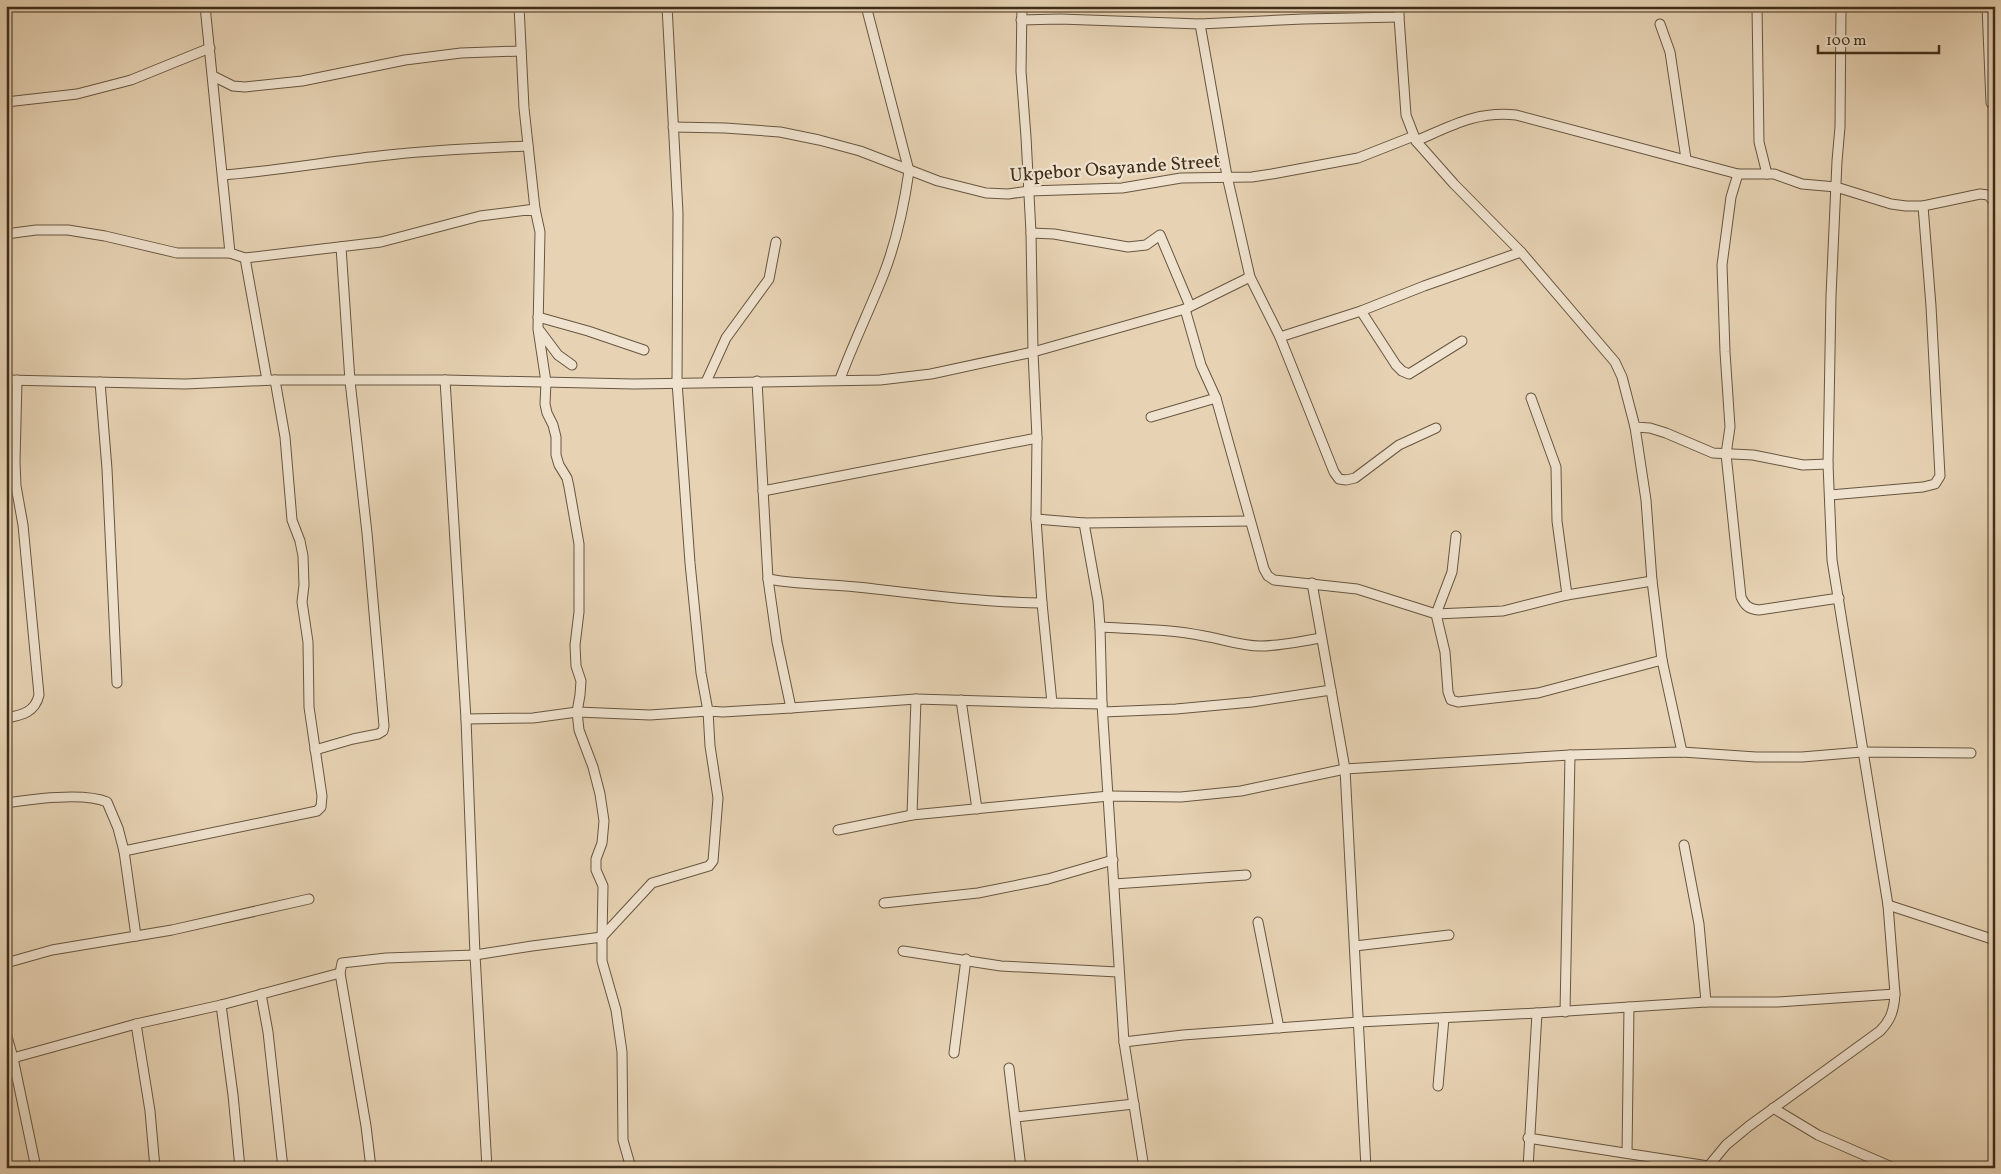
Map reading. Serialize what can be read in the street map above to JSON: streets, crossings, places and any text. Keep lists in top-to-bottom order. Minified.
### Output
{"streets":{"street":["Ukpebor Osayande Street"]},"scale_bar":"100 m"}
